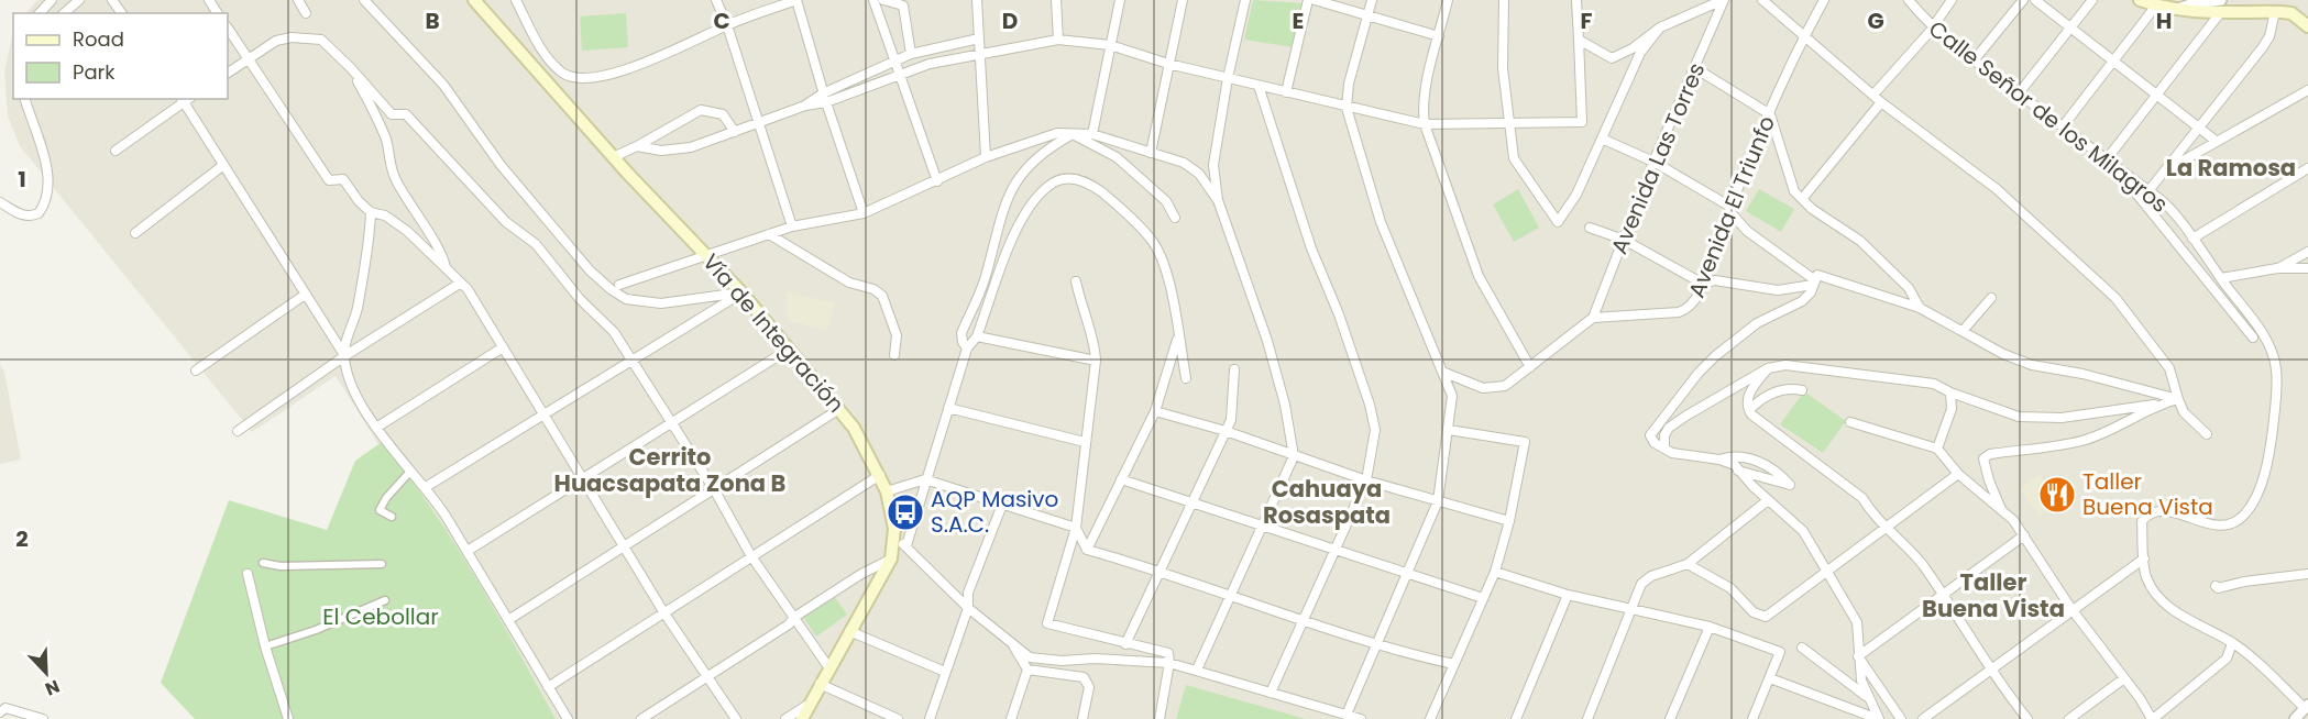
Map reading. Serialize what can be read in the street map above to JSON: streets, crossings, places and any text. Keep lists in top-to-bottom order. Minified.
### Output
{"streets":{"main road":["Vía de Integración"],"street":["Calle Señor de los Milagros","Avenida Las Torres","Avenida El Triunfo"]},"crossings":[["Avenida Las Torres","Avenida El Triunfo"]],"districts":["La Ramosa","Cerrito Huacsapata Zona B","Cahuaya Rosaspata","Taller Buena Vista"],"parks":["El Cebollar"],"places":{"restaurant":["Taller Buena Vista"],"bus stop":["AQP Masivo S.A.C."]},"legend":["Road","Park"],"north":"bottom right","grid":{"columns":["B","C","D","E","F","G","H"],"rows":["1","2"]}}
